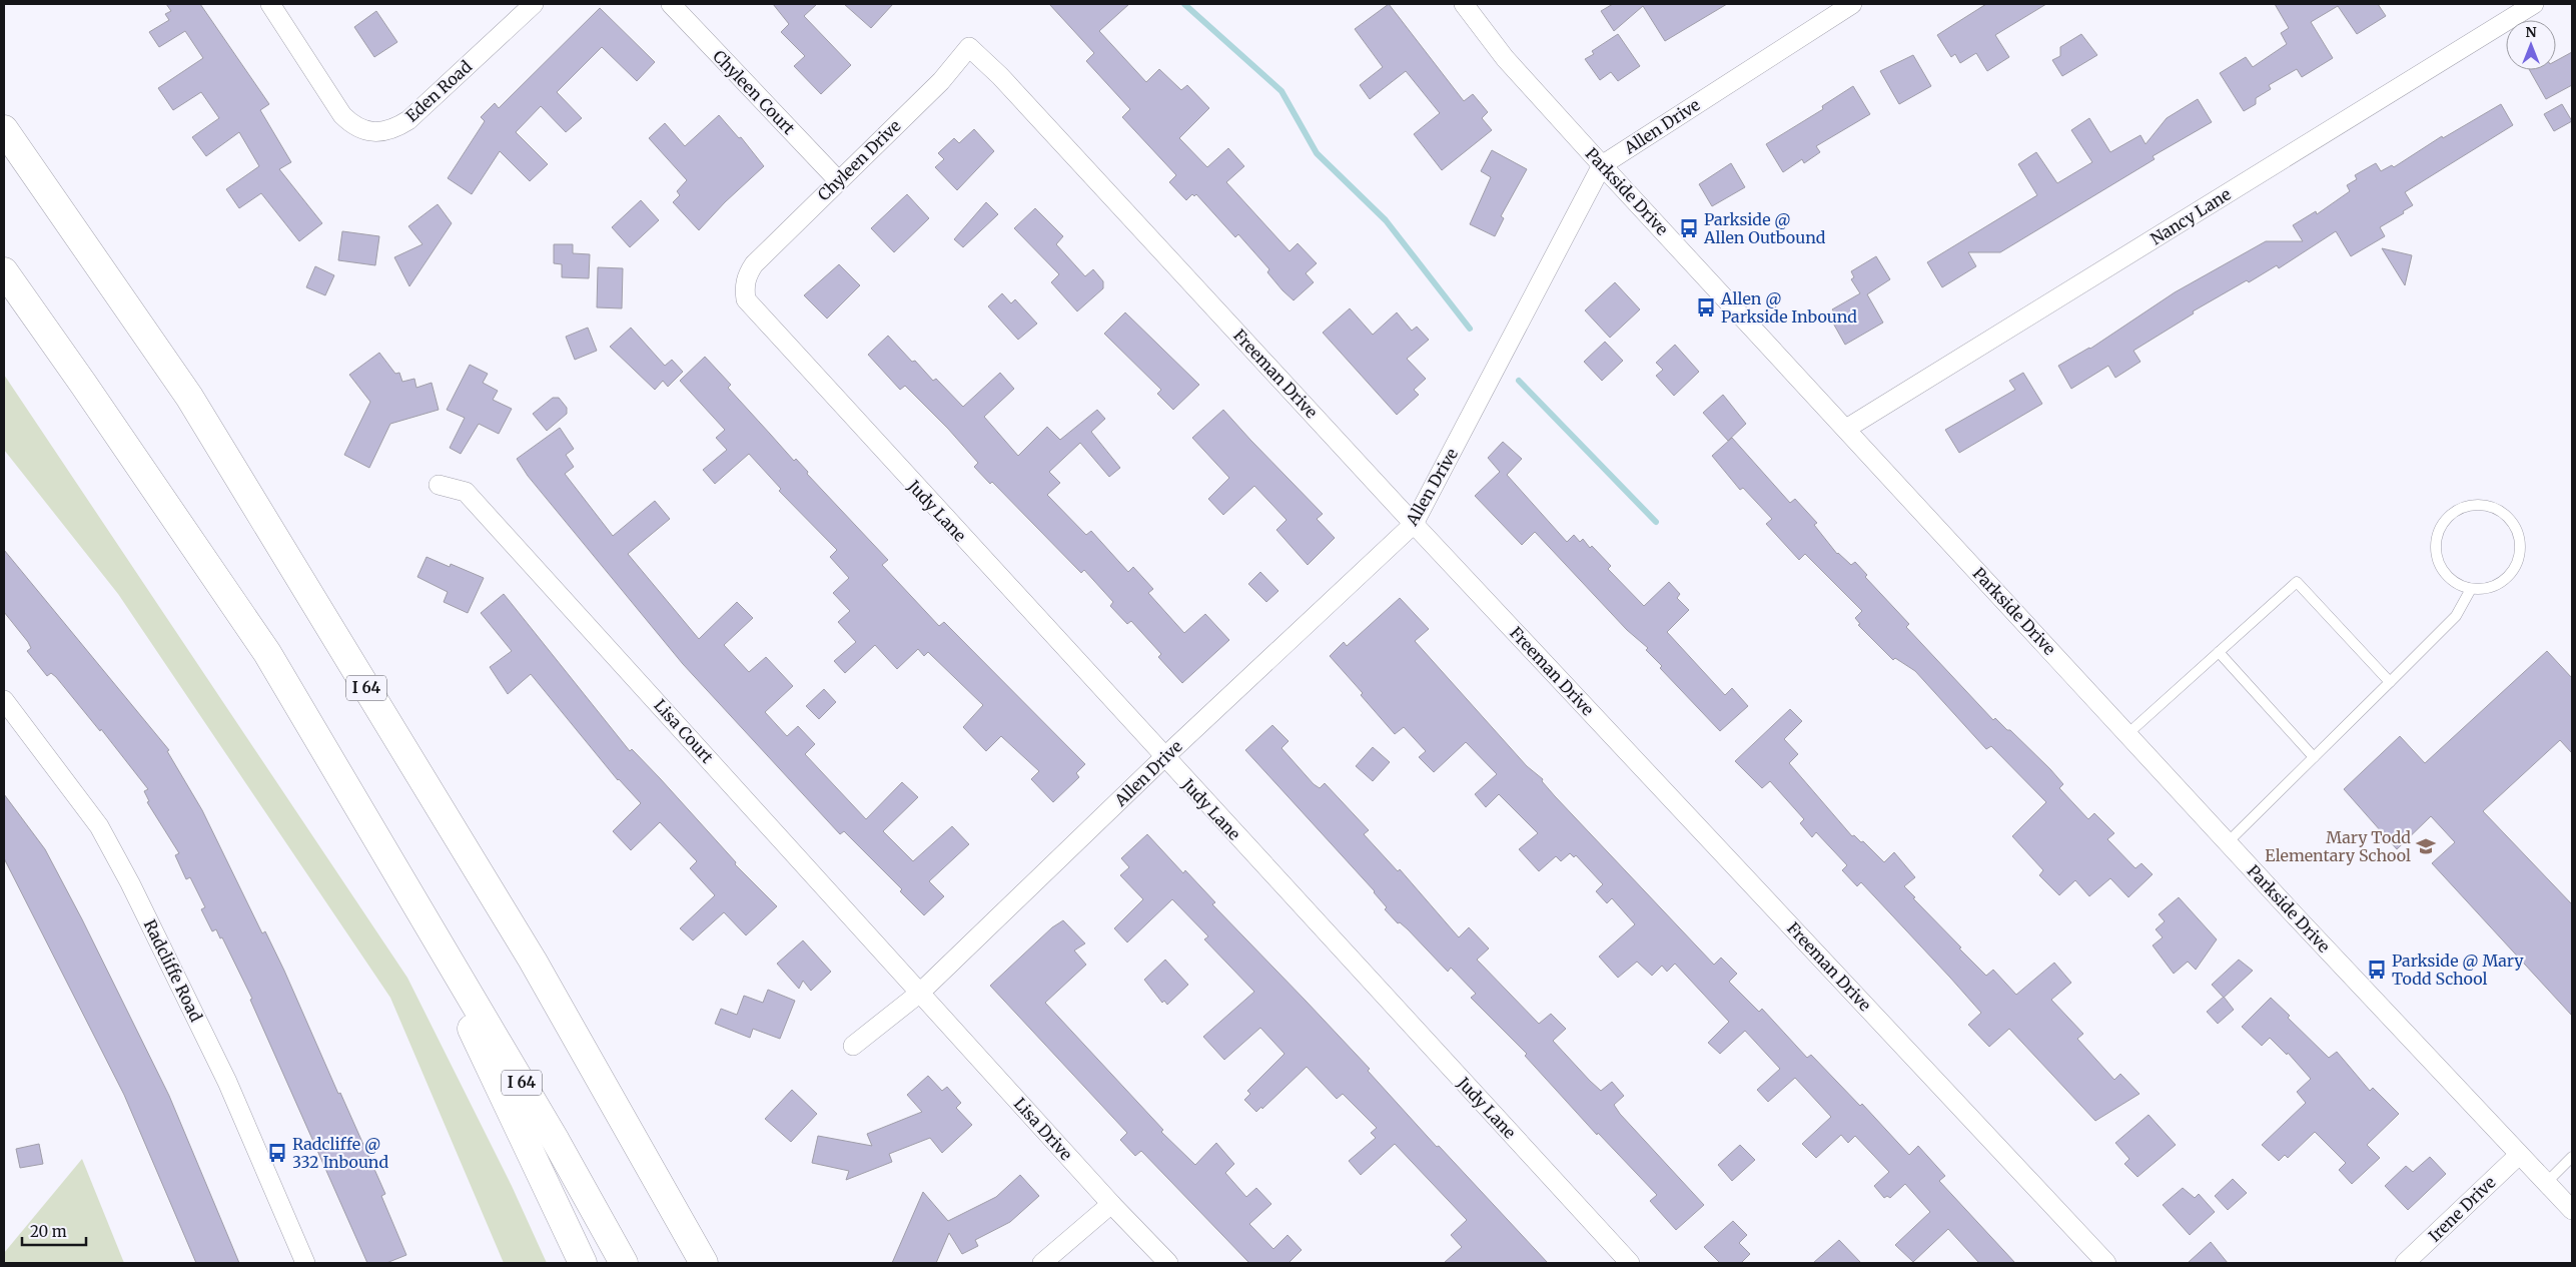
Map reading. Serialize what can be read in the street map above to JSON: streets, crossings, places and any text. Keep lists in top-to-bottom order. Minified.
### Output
{"streets":{"highway":["I 64"],"street":["Eden Road","Chyleen Court","Allen Drive","Chyleen Drive","Parkside Drive","Nancy Lane","Freeman Drive","Judy Lane","Lisa Court","Radcliffe Road","Lisa Drive","Irene Drive"]},"crossings":[["Chyleen Court","Chyleen Drive"],["Allen Drive","Parkside Drive"],["Allen Drive","Freeman Drive"],["Allen Drive","Judy Lane"],["Allen Drive","Lisa Court"],["Allen Drive","Lisa Drive"],["Chyleen Drive","Freeman Drive"],["Chyleen Drive","Judy Lane"],["Parkside Drive","Nancy Lane"],["Parkside Drive","Irene Drive"],["Lisa Court","Lisa Drive"]],"places":{"bus stop":["Parkside @ Allen Outbound","Allen @ Parkside Inbound","Parkside @ Mary Todd School","Radcliffe @ 332 Inbound"],"school or university":["Mary Todd Elementary School"]},"scale_bar":"20 m","north":"top"}
